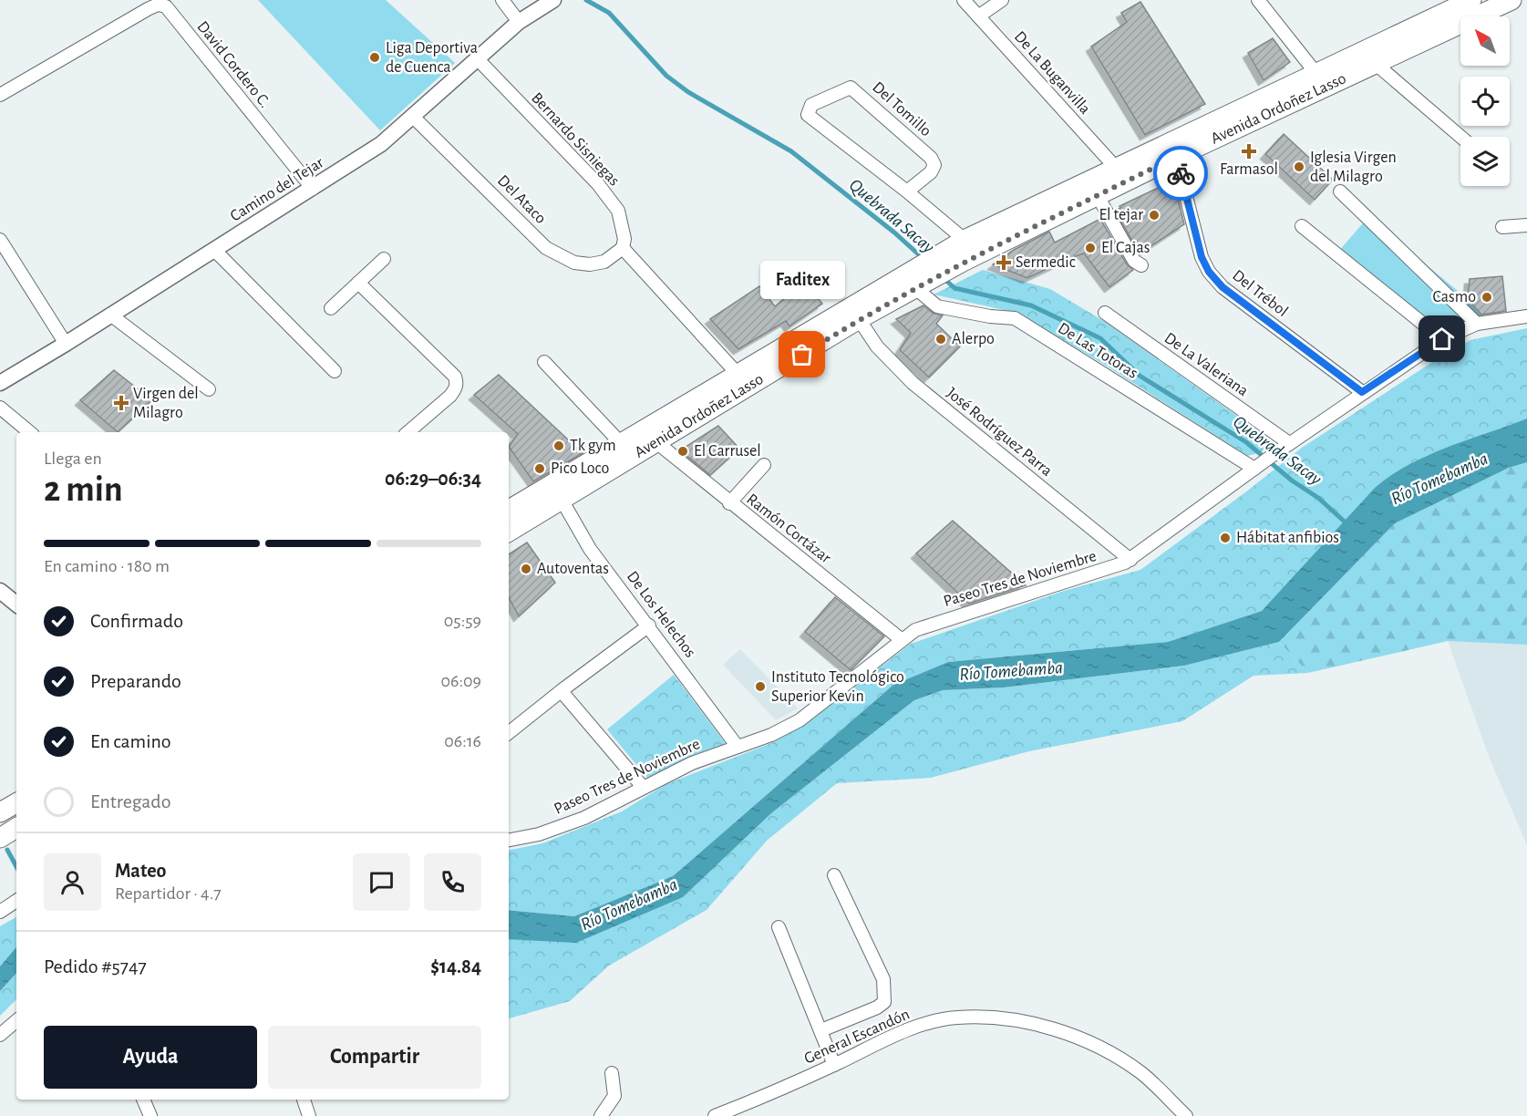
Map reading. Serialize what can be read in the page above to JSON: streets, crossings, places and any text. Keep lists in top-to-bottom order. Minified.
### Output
{"streets":{"main road":["Avenida Ordoñez Lasso"],"street":["David Cordero C.","De La Buganvilla","Del Tomillo","Bernardo Sisniegas","Camino del Tejar","Del Ataco","Del Trébol","De Las Totoras","De La Valeriana","José Rodríguez Parra","Ramón Cortázar","Paseo Tres de Noviembre","De Los Helechos","General Escandón"]},"crossings":[["David Cordero C.","Camino del Tejar"],["De La Buganvilla","Avenida Ordoñez Lasso"],["Del Tomillo","Avenida Ordoñez Lasso"],["Avenida Ordoñez Lasso","Del Trébol"],["Avenida Ordoñez Lasso","De Las Totoras"],["Avenida Ordoñez Lasso","José Rodríguez Parra"],["Avenida Ordoñez Lasso","Ramón Cortázar"],["Avenida Ordoñez Lasso","De Los Helechos"],["Bernardo Sisniegas","Camino del Tejar"],["Bernardo Sisniegas","Del Ataco"],["Camino del Tejar","Del Ataco"],["Del Trébol","Paseo Tres de Noviembre"],["De Las Totoras","Paseo Tres de Noviembre"],["De La Valeriana","Paseo Tres de Noviembre"],["José Rodríguez Parra","Paseo Tres de Noviembre"],["Ramón Cortázar","Paseo Tres de Noviembre"],["Paseo Tres de Noviembre","De Los Helechos"]],"water":["Quebrada Sacay","Río Tomebamba"],"places":{"other":["Liga Deportiva de Cuenca","Iglesia Virgen del Milagro","El tejar","El Cajas","Casmo","Alerpo","Faditex","Tk gym","El Carrusel","Pico Loco","Hábitat anfibios","Autoventas","Instituto Tecnológico Superior Kevin"],"health":["Farmasol","Sermedic","Virgen del Milagro"]},"north":"top left","page":{"bubble":"Faditex","heading":["2 min","Llega en","06:29–06:34"],"panel":["Mateo","Repartidor · 4.7","Pedido #5747","$14.84"],"bar":"En camino · 180 m","list":[["Confirmado","05:59"],["Preparando","06:09"],["En camino","06:16"],"Entregado"],"buttons":["Ayuda","Compartir"]}}
